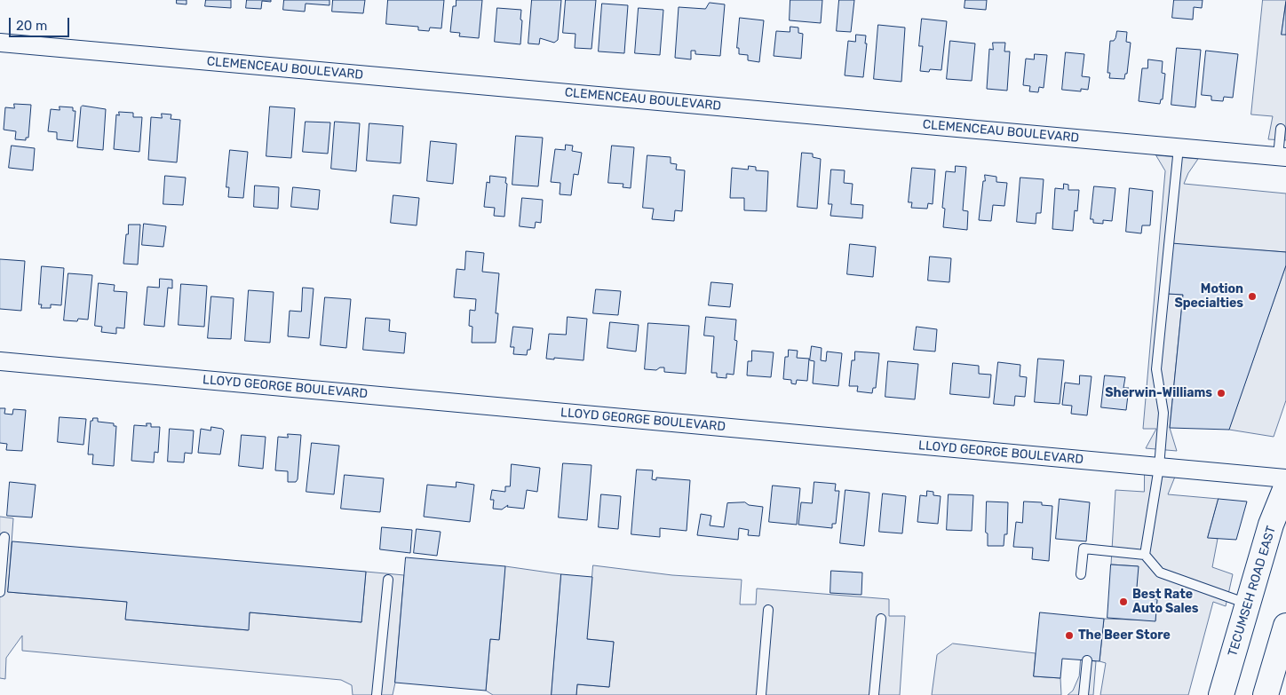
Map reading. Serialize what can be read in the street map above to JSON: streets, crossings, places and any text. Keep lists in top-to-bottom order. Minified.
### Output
{"streets":{"main road":["TECUMSEH ROAD EAST"],"street":["CLEMENCEAU BOULEVARD","LLOYD GEORGE BOULEVARD"]},"places":["Motion Specialties","Sherwin-Williams","Best Rate Auto Sales","The Beer Store"],"scale_bar":"20 m"}
